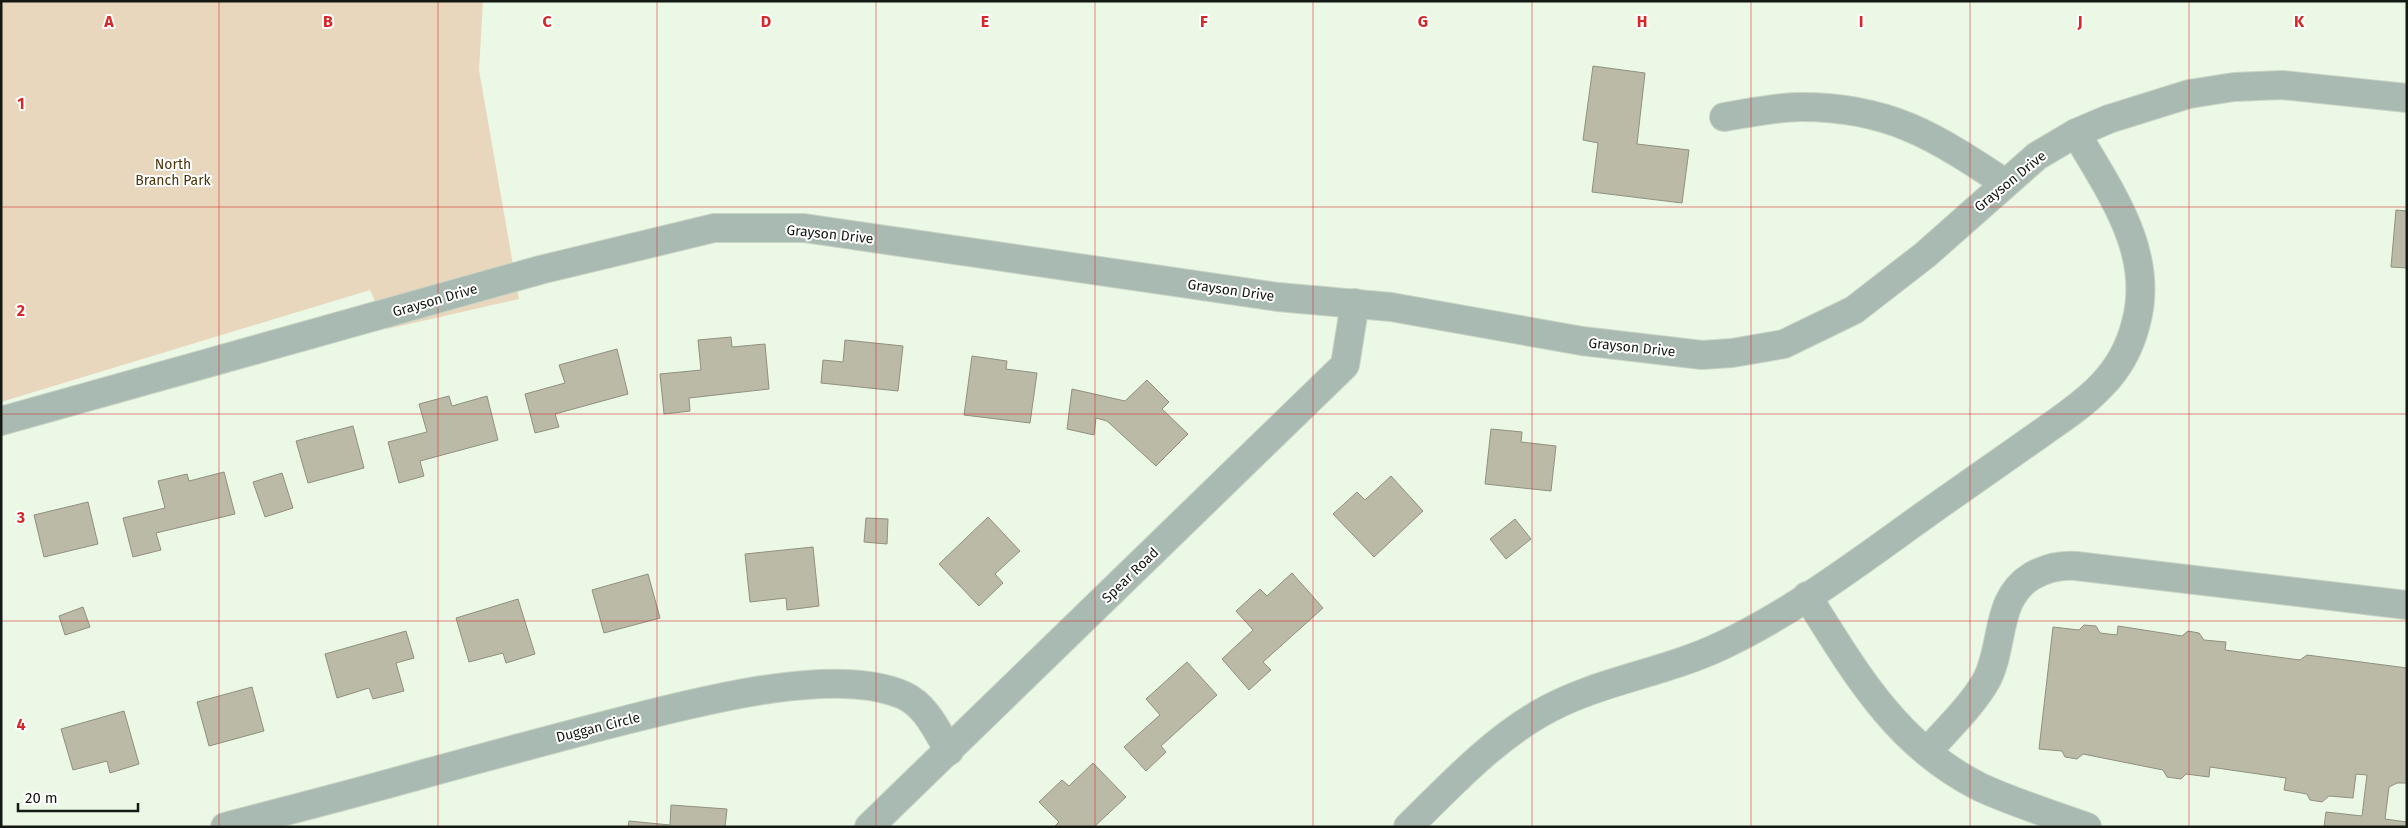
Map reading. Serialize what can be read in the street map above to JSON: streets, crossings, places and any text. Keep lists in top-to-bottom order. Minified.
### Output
{"streets":{"street":["Grayson Drive","Spear Road","Duggan Circle"]},"crossings":[["Grayson Drive","Spear Road"],["Spear Road","Duggan Circle"]],"parks":["North Branch Park"],"scale_bar":"20 m","grid":{"columns":["A","B","C","D","E","F","G","H","I","J","K"],"rows":["1","2","3","4"]}}
